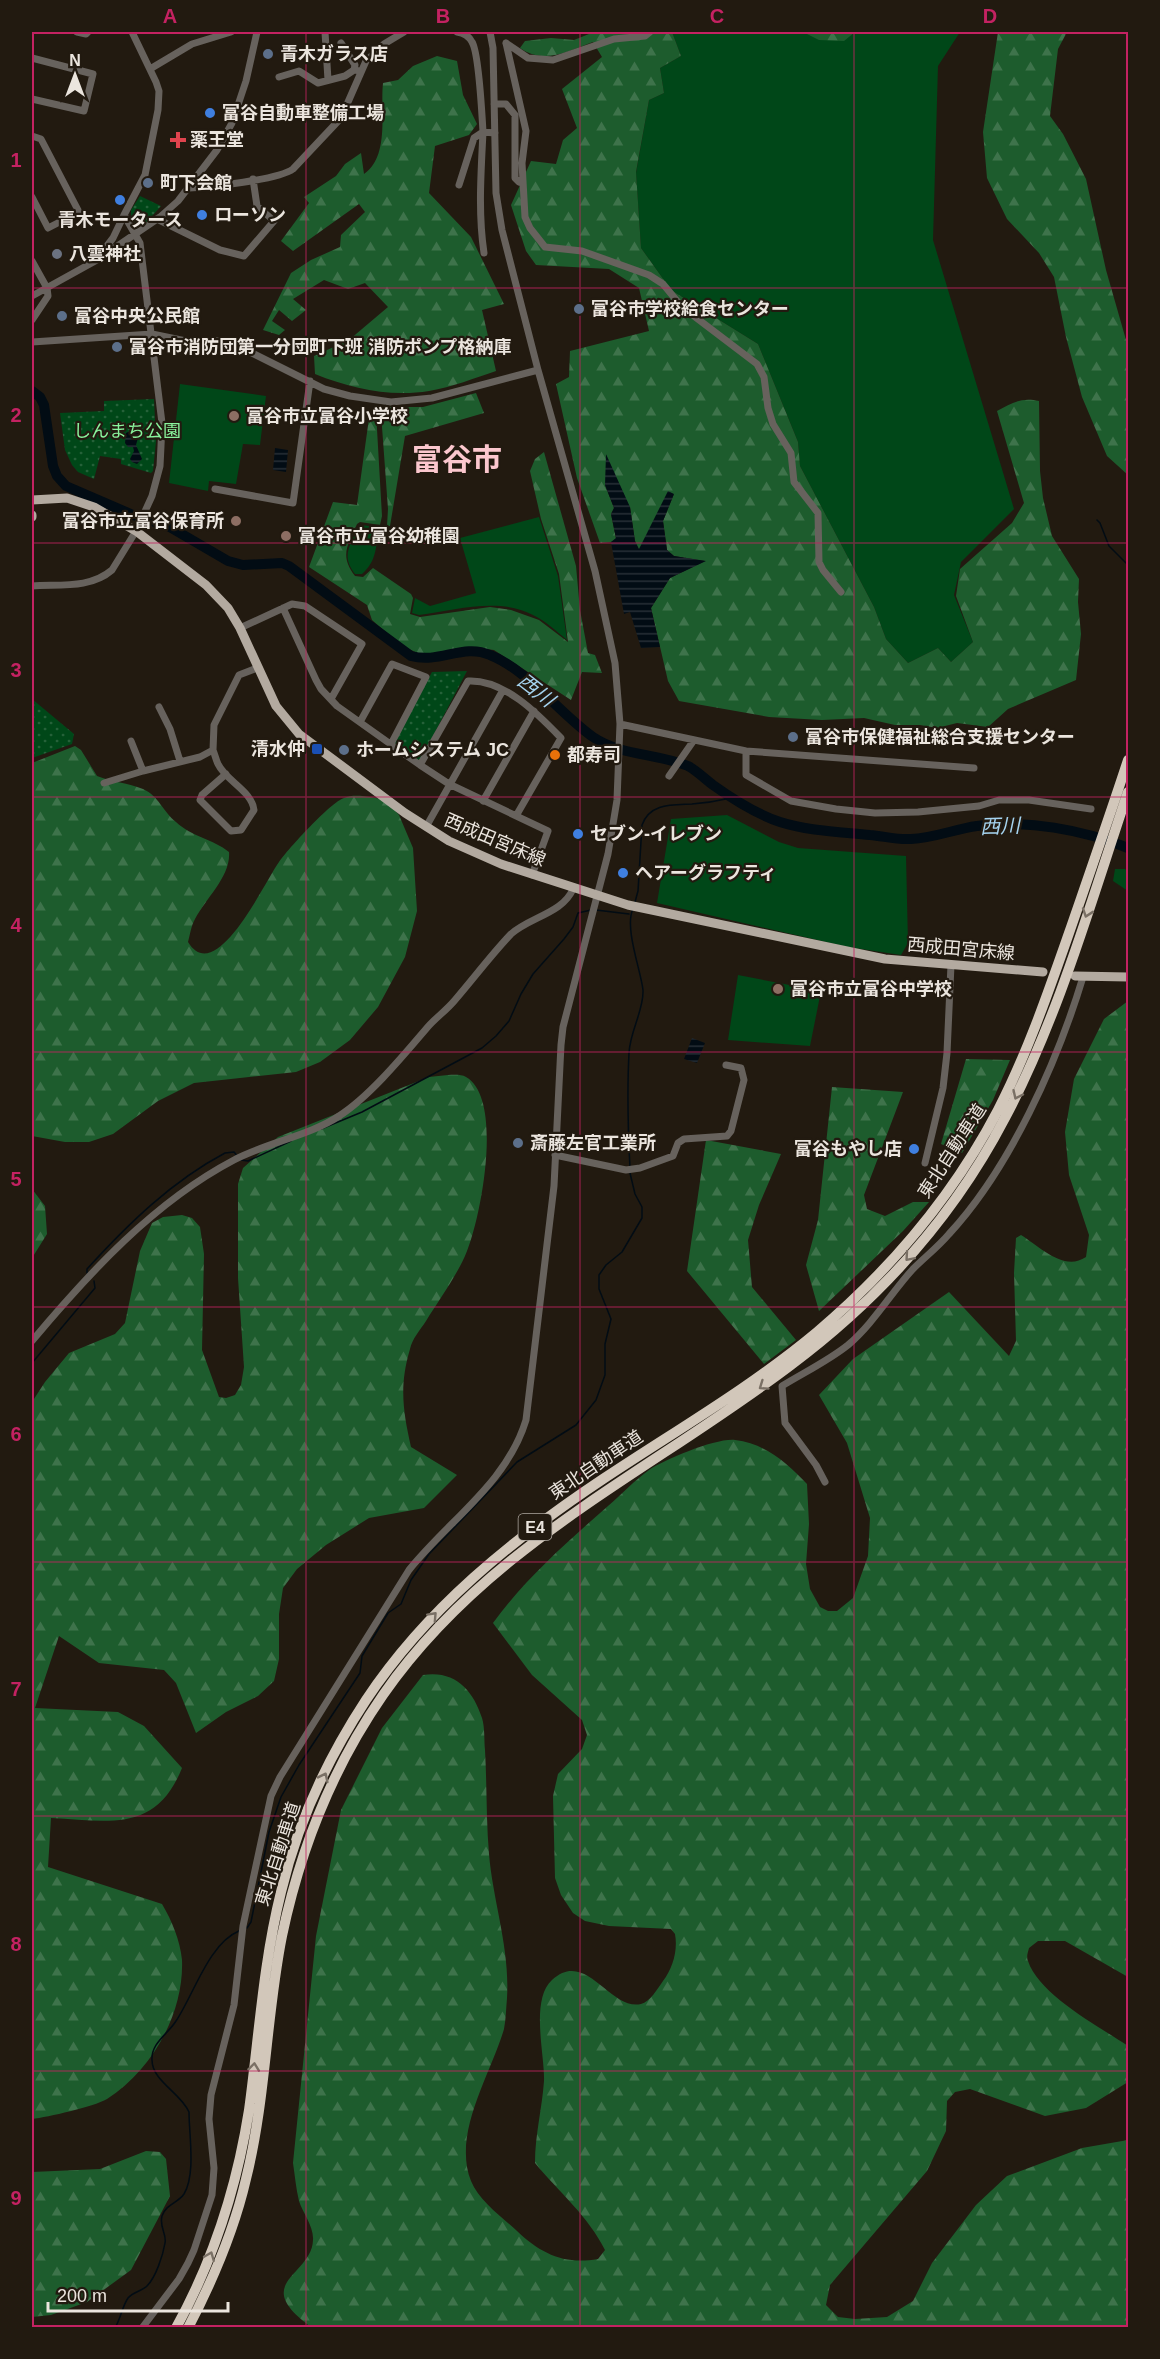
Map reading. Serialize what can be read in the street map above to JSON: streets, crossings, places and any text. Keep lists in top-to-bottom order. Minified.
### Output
{"streets":{"highway":["東北自動車道","E4"],"main road":["西成田宮床線"]},"districts":["富谷市"],"water":["西川"],"parks":["しんまち公園"],"places":{"other":["青木ガラス店","富谷自動車整備工場","町下会館","青木モータース","ローソン","八雲神社","富谷市学校給食センター","富谷中央公民館","富谷市消防団第一分団町下班 消防ポンプ格納庫","富谷市立富谷小学校","富谷市立富谷保育所","富谷市立富谷幼稚園","富谷市保健福祉総合支援センター","ホームシステム JC","都寿司","セブン-イレブン","ヘアーグラフティ","富谷市立富谷中学校","斎藤左官工業所","富谷もやし店"],"health":["薬王堂"],"transit":["清水仲"]},"scale_bar":"200 m","north":"top","grid":{"columns":["A","B","C","D"],"rows":["1","2","3","4","5","6","7","8","9"]}}
